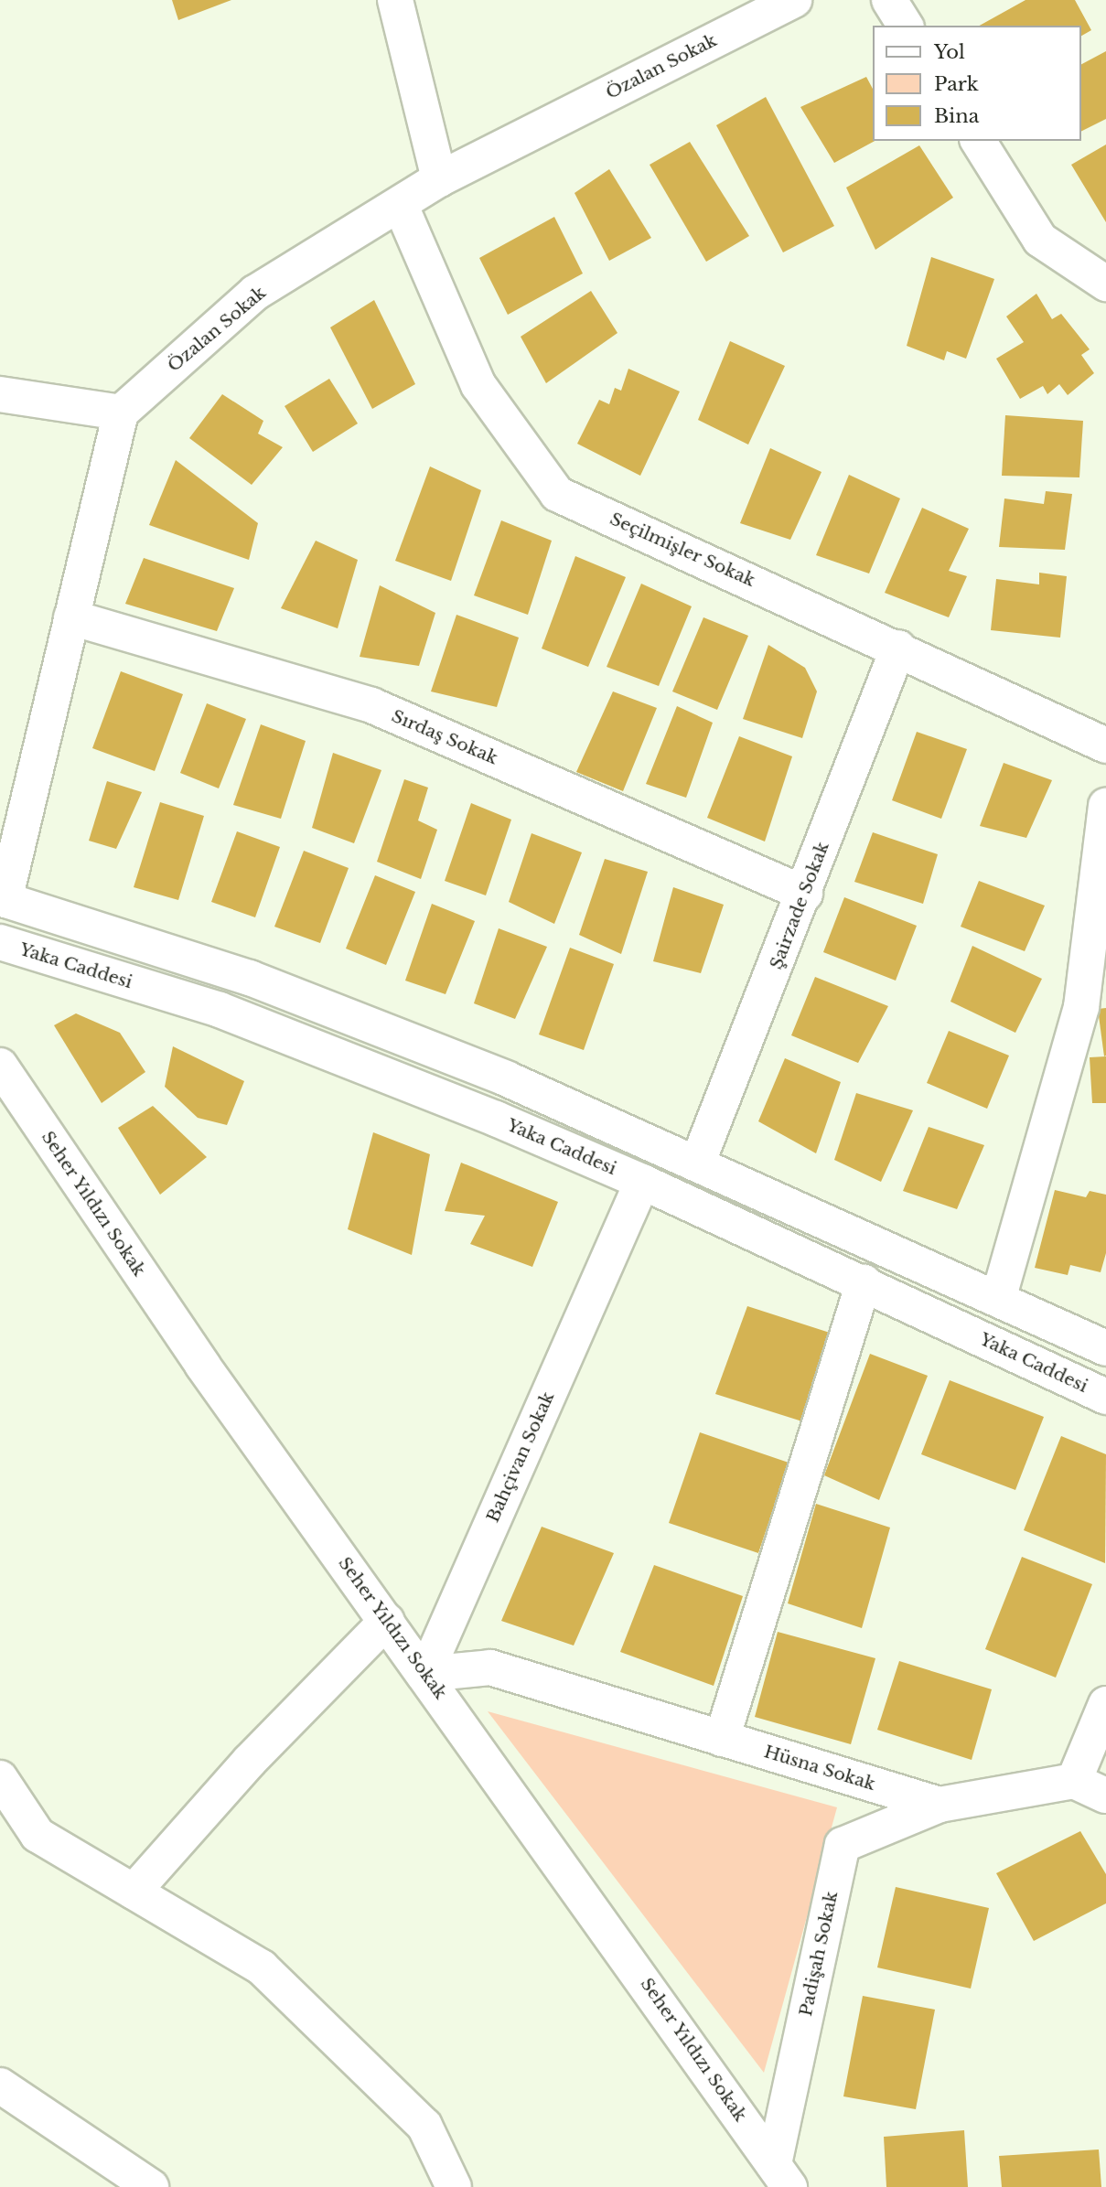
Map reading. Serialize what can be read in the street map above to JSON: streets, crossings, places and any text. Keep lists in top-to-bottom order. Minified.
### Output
{"streets":{"street":["Özalan Sokak","Seçilmişler Sokak","Sırdaş Sokak","Şairzade Sokak","Yaka Caddesi","Seher Yıldızı Sokak","Bahçivan Sokak","Hüsna Sokak","Padişah Sokak"]},"crossings":[["Özalan Sokak","Seçilmişler Sokak"],["Seçilmişler Sokak","Şairzade Sokak"],["Sırdaş Sokak","Şairzade Sokak"],["Yaka Caddesi","Bahçivan Sokak"],["Seher Yıldızı Sokak","Bahçivan Sokak"],["Seher Yıldızı Sokak","Hüsna Sokak"],["Seher Yıldızı Sokak","Padişah Sokak"],["Bahçivan Sokak","Hüsna Sokak"],["Hüsna Sokak","Padişah Sokak"]],"legend":["Yol","Park","Bina"]}
